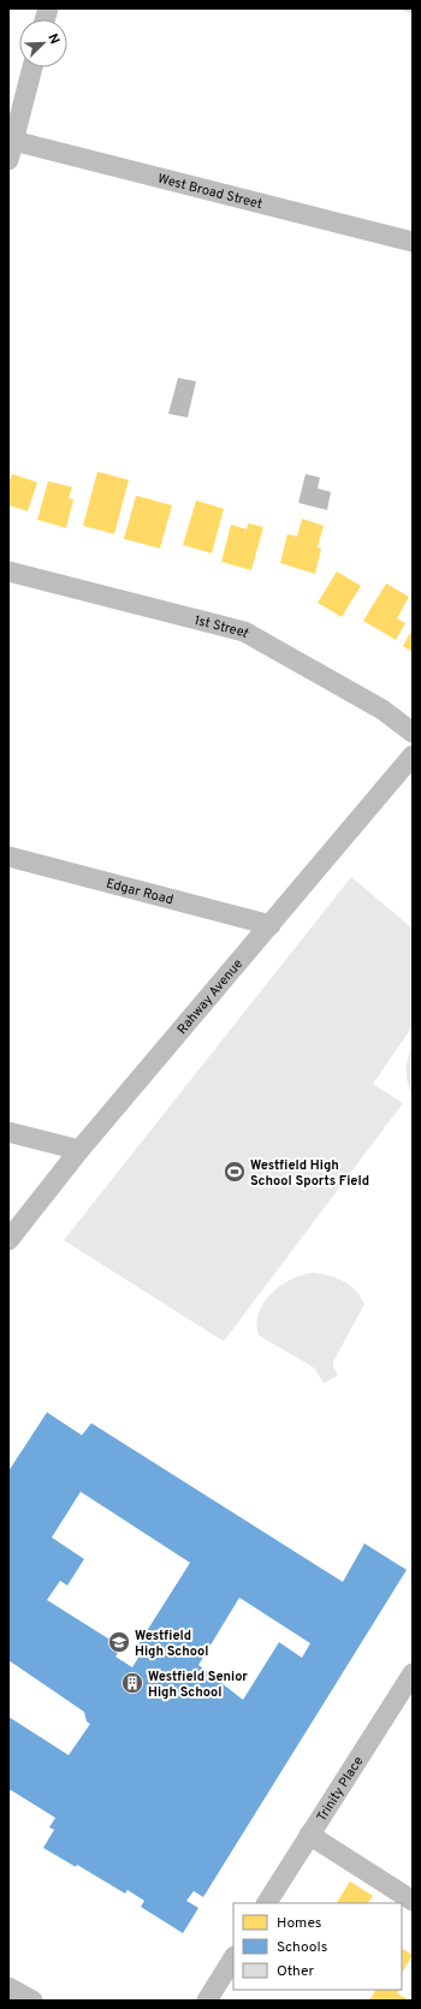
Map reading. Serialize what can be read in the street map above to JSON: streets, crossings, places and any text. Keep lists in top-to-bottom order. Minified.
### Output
{"streets":{"street":["West Broad Street","1st Street","Edgar Road","Rahway Avenue","Trinity Place"]},"crossings":[["Edgar Road","Rahway Avenue"]],"places":{"sports":["Westfield High School Sports Field"],"school or university":["Westfield High School"],"building":["Westfield Senior High School"]},"legend":["Homes","Schools","Other"],"north":"top right"}
